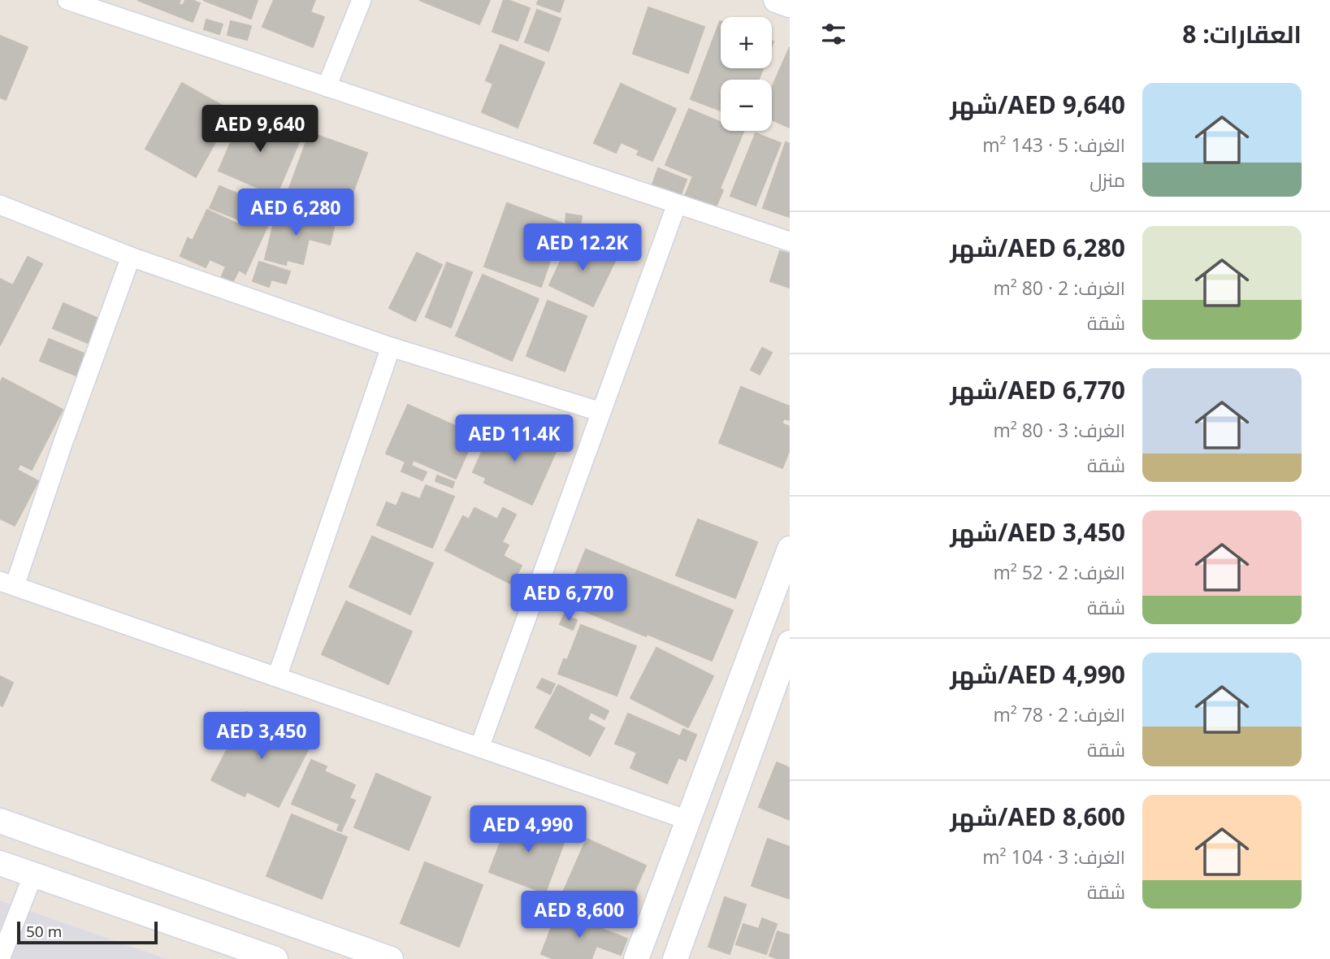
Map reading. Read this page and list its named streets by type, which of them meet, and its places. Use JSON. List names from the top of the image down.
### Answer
{
  "scale_bar": "50 m",
  "page": {
    "heading": "العقارات: 8",
    "map_buttons": ["+", "−"],
    "list": [
      {
        "name": "AED 9,640/شهر",
        "note": "الغرف: 5 · 143 m² · منزل"
      },
      {
        "name": "AED 6,280/شهر",
        "note": "الغرف: 2 · 80 m² · شقة"
      },
      {
        "name": "AED 6,770/شهر",
        "note": "الغرف: 3 · 80 m² · شقة"
      },
      {
        "name": "AED 3,450/شهر",
        "note": "الغرف: 2 · 52 m² · شقة"
      },
      {
        "name": "AED 4,990/شهر",
        "note": "الغرف: 2 · 78 m² · شقة"
      },
      {
        "name": "AED 8,600/شهر",
        "note": "الغرف: 3 · 104 m² · شقة"
      }
    ],
    "price": [
      "AED 9,640",
      "AED 6,280",
      "AED 12.2K",
      "AED 11.4K",
      "AED 6,770",
      "AED 3,450",
      "AED 4,990",
      "AED 8,600"
    ],
    "scale": "50 m"
  }
}
